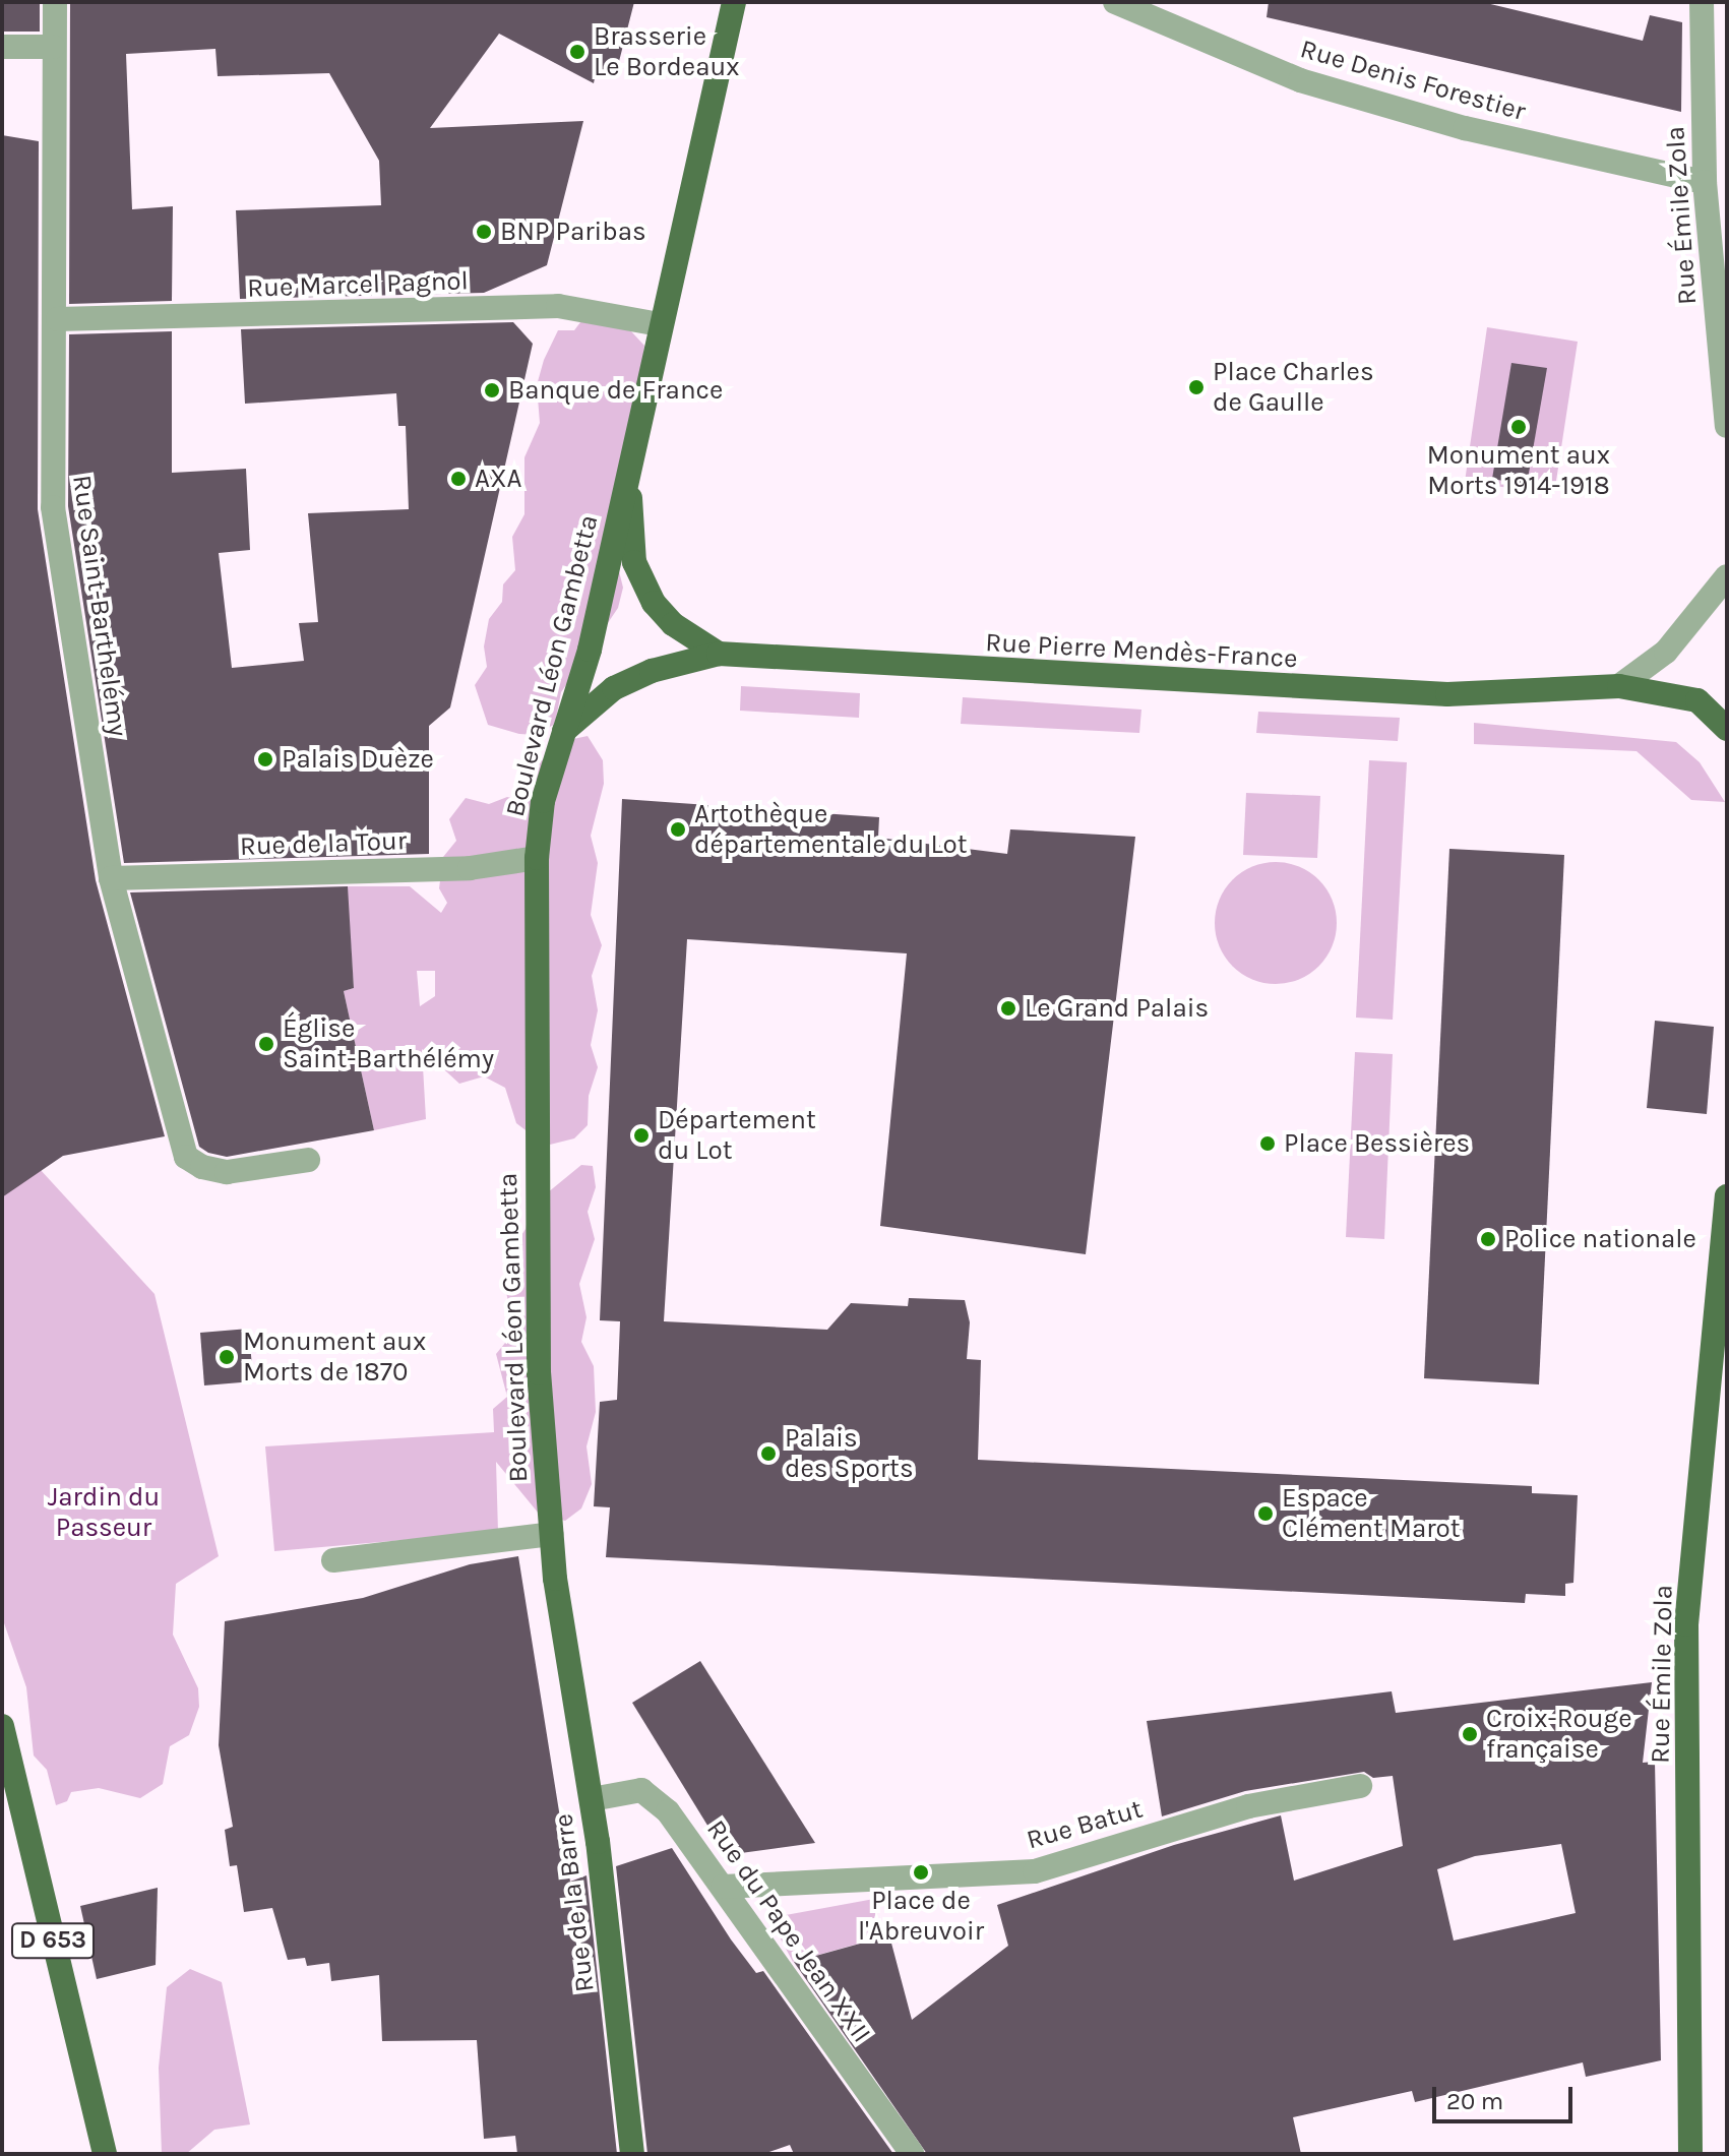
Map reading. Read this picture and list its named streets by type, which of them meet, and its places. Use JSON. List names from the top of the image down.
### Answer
{
  "streets": {
    "main road": [
      "Rue Émile Zola",
      "Rue Pierre Mendès-France",
      "Boulevard Léon Gambetta",
      "Rue de la Barre",
      "D 653"
    ],
    "street": [
      "Rue Denis Forestier",
      "Rue Marcel Pagnol",
      "Rue Saint-Barthelémy",
      "Rue de la Tour",
      "Rue Batut",
      "Rue du Pape Jean XXII"
    ]
  },
  "crossings": [
    ["Rue Denis Forestier", "Rue Émile Zola"],
    ["Rue Marcel Pagnol", "Rue Saint-Barthelémy"],
    ["Rue Marcel Pagnol", "Boulevard Léon Gambetta"],
    ["Rue Saint-Barthelémy", "Rue de la Tour"],
    ["Rue Pierre Mendès-France", "Boulevard Léon Gambetta"],
    ["Boulevard Léon Gambetta", "Rue de la Tour"],
    ["Boulevard Léon Gambetta", "Rue de la Barre"],
    ["Rue Batut", "Rue du Pape Jean XXII"],
    ["Rue de la Barre", "Rue du Pape Jean XXII"]
  ],
  "parks": ["Jardin du Passeur"],
  "places": [
    "Brasserie Le Bordeaux",
    "BNP Paribas",
    "Place Charles de Gaulle",
    "Banque de France",
    "Monument aux Morts 1914-1918",
    "AXA",
    "Palais Duèze",
    "Artothèque départementale du Lot",
    "Le Grand Palais",
    "Église Saint-Barthélémy",
    "Département du Lot",
    "Place Bessières",
    "Police nationale",
    "Monument aux Morts de 1870",
    "Palais des Sports",
    "Espace Clément Marot",
    "Croix-Rouge française",
    "Place de l'Abreuvoir"
  ],
  "scale_bar": "20 m"
}
